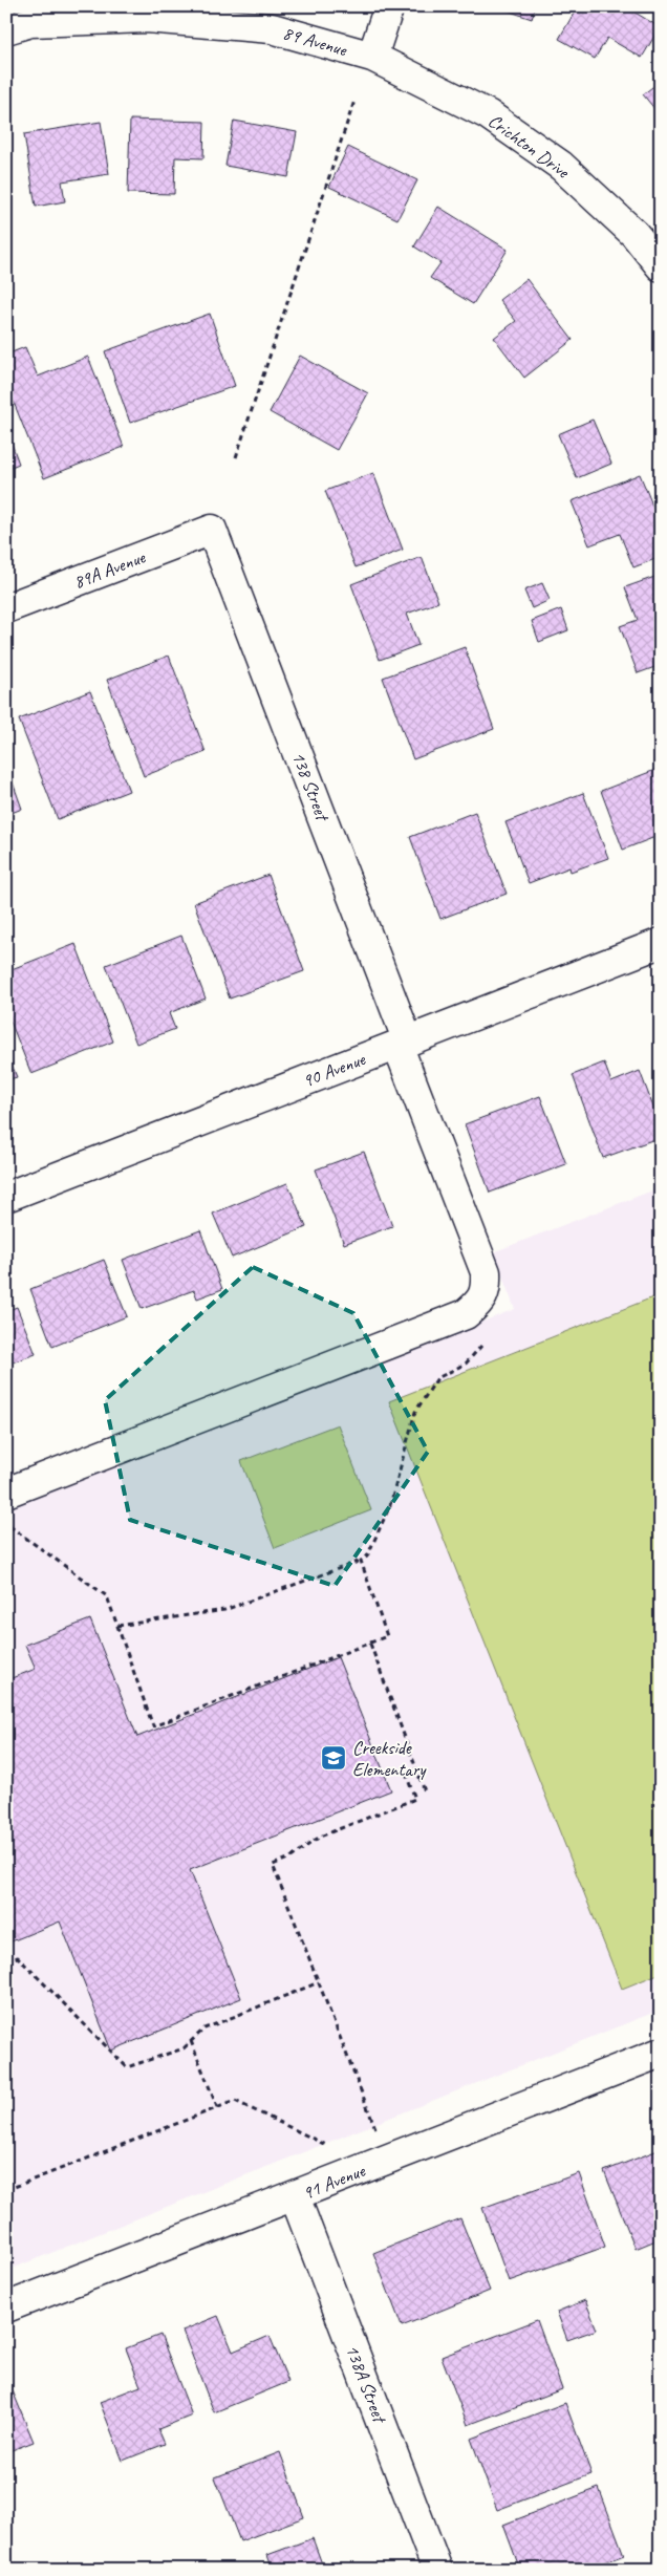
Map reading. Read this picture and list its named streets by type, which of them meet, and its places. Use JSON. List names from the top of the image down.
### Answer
{
  "streets": {
    "street": [
      "89 Avenue",
      "Crichton Drive",
      "89A Avenue",
      "138 Street",
      "90 Avenue",
      "91 Avenue",
      "138A Street"
    ]
  },
  "crossings": [
    ["89 Avenue", "Crichton Drive"],
    ["89A Avenue", "138 Street"],
    ["138 Street", "90 Avenue"],
    ["91 Avenue", "138A Street"]
  ],
  "places": {
    "school or university": ["Creekside Elementary"]
  }
}
